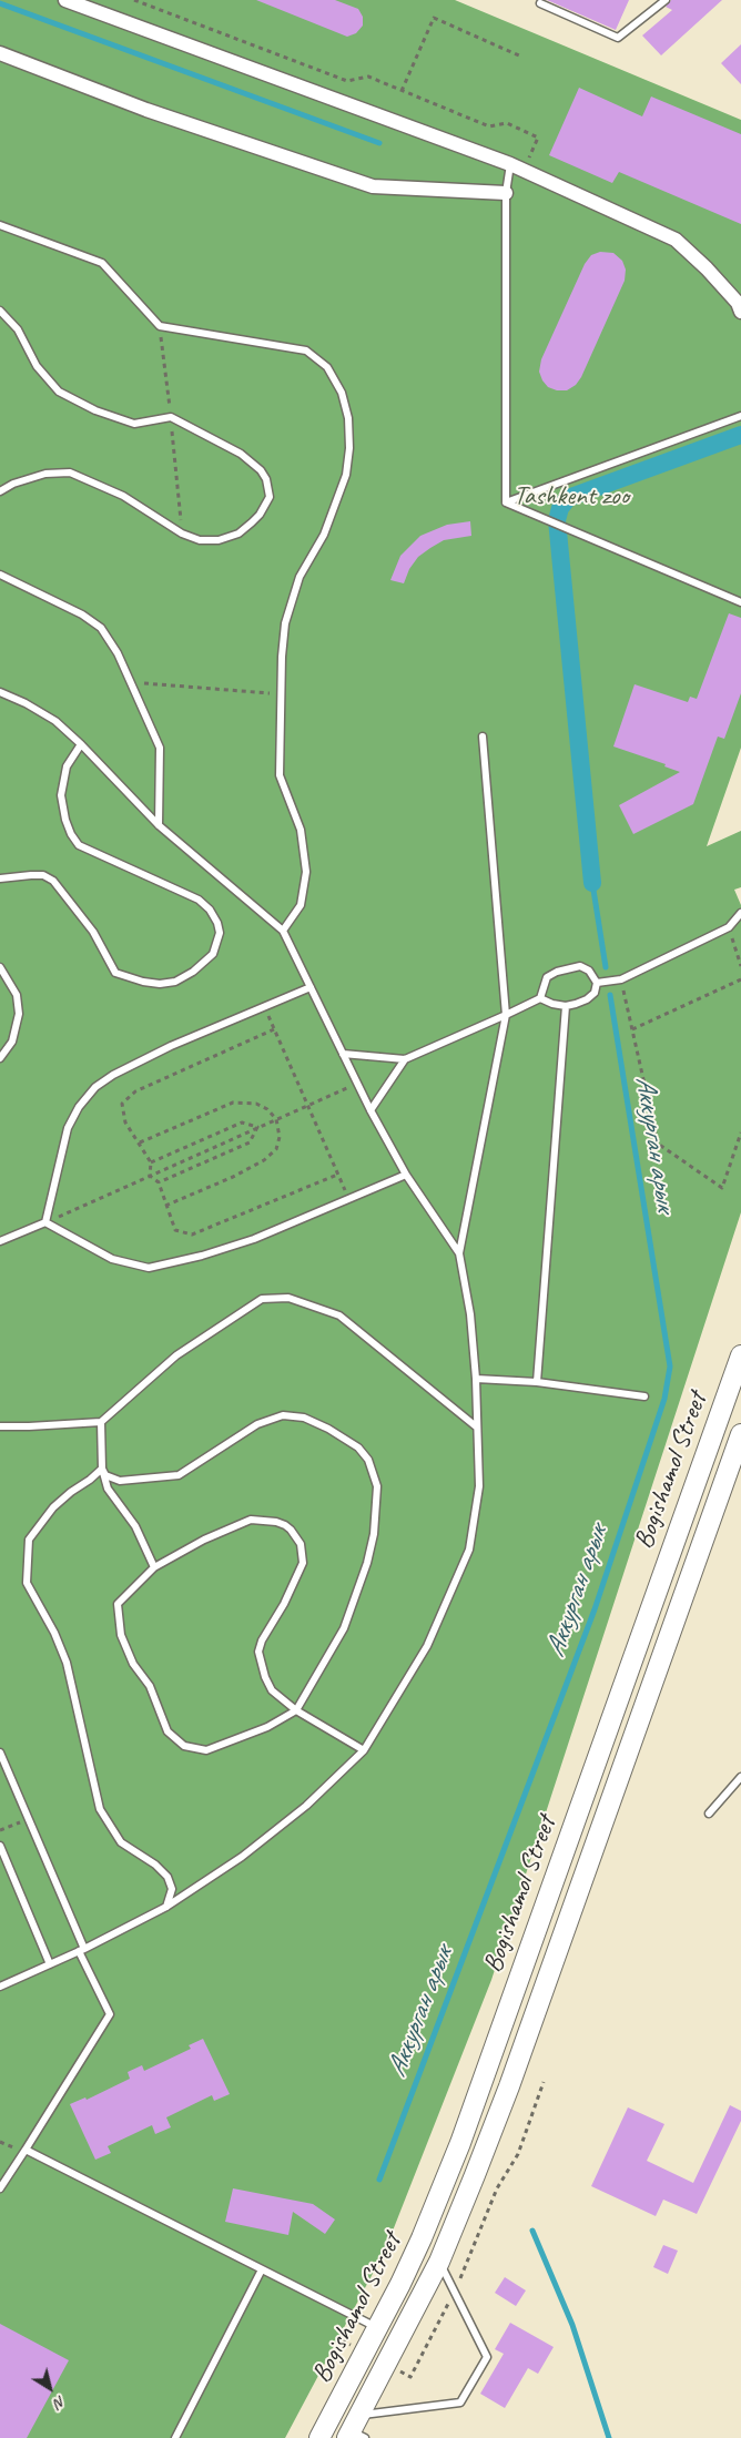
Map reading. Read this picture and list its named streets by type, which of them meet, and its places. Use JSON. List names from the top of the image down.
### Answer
{
  "streets": {
    "main road": ["Bogishamol Street"]
  },
  "water": ["Аккурган арык"],
  "parks": ["Tashkent zoo"],
  "north": "bottom right"
}
